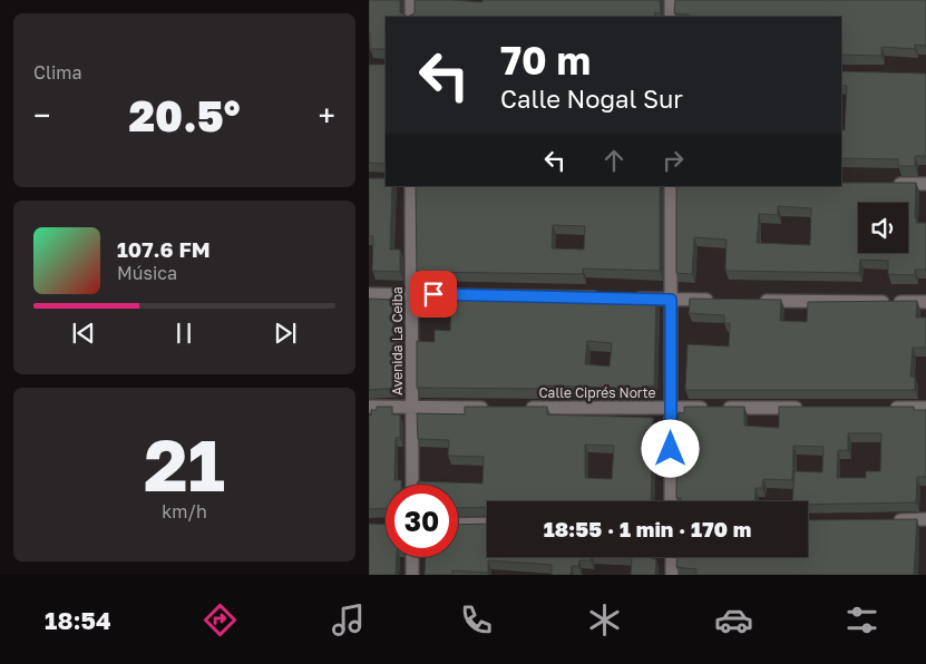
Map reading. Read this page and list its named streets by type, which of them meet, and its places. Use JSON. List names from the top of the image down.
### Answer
{
  "streets": {
    "street": ["Avenida La Ceiba", "Calle Ciprés Norte"]
  },
  "page": {
    "tile": [
      "Clima",
      ["21", "km/h"]
    ],
    "turn": ["70 m", "Calle Nogal Sur"],
    "heat": ["−", "20.5°", "+"],
    "song": ["107.6 FM", "Música"],
    "limit": "30",
    "trip": "18:55 · 1 min · 170 m",
    "tabs": "18:54"
  }
}
